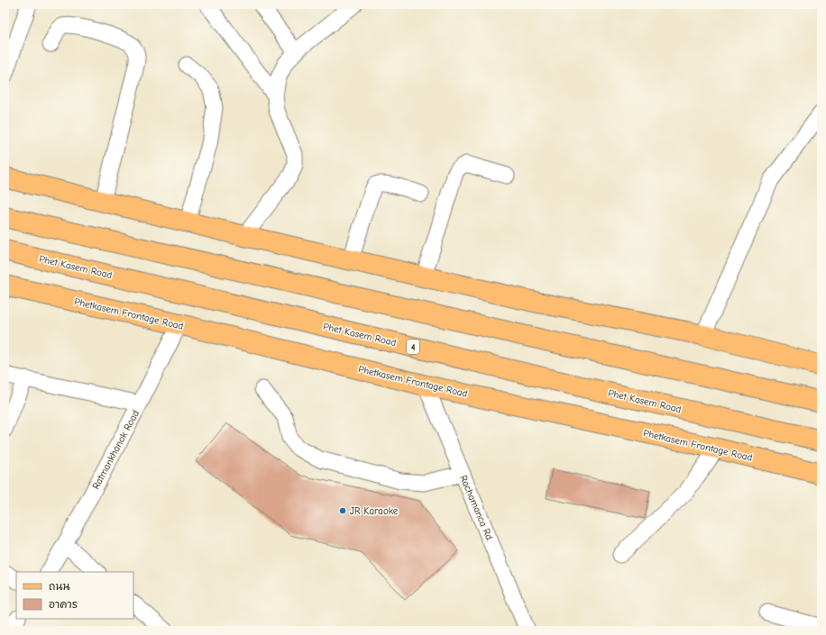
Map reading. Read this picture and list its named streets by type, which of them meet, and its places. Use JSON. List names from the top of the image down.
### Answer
{
  "streets": {
    "main road": ["Phet Kasem Road", "Phetkasem Frontage Road", "4"],
    "street": ["Ratmankhanok Road", "Rachamanca Rd."]
  },
  "crossings": [
    ["Phetkasem Frontage Road", "Ratmankhanok Road"],
    ["Phetkasem Frontage Road", "Rachamanca Rd."]
  ],
  "places": ["JR Karaoke"],
  "legend": ["ถนน", "อาคาร"]
}
